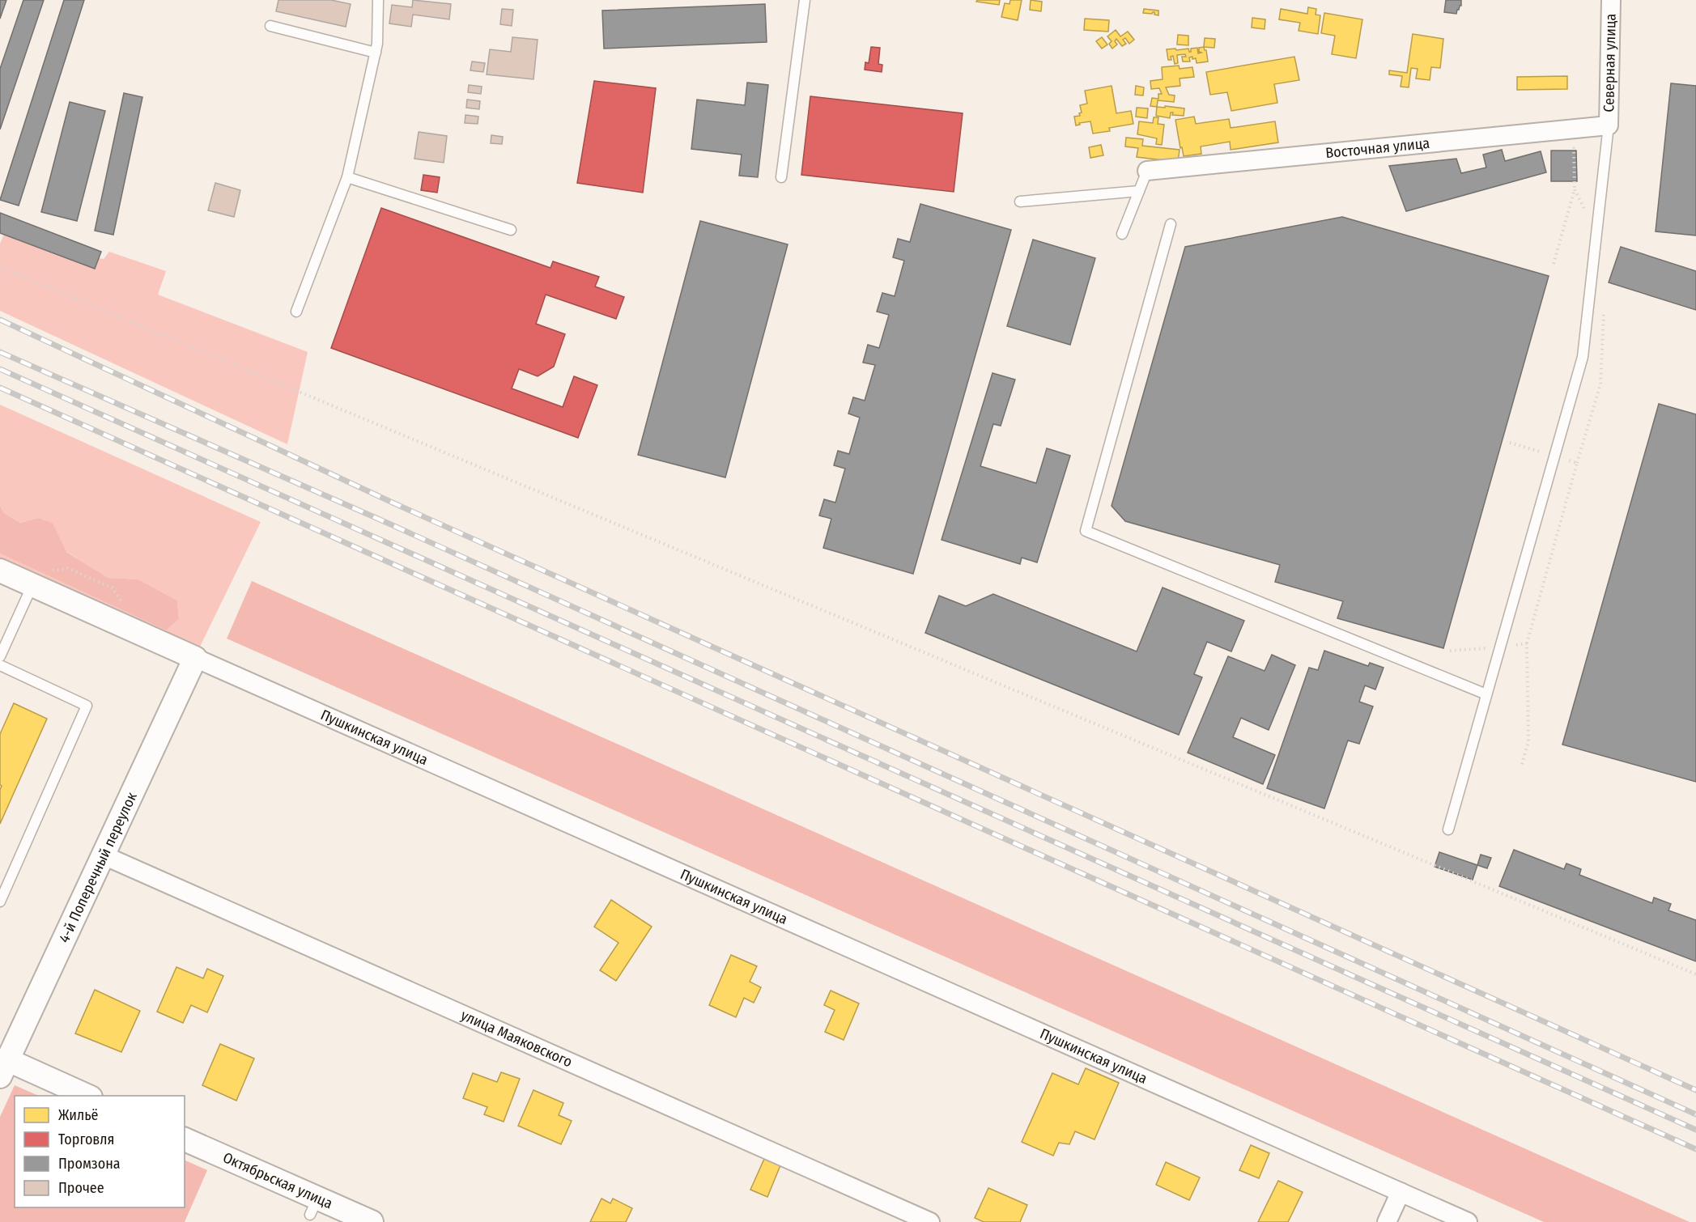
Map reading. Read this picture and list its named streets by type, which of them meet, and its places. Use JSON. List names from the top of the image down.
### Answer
{
  "streets": {
    "street": [
      "Северная улица",
      "Восточная улица",
      "Пушкинская улица",
      "4-й Поперечный переулок",
      "улица Маяковского",
      "Октябрьская улица"
    ]
  },
  "crossings": [
    ["Северная улица", "Восточная улица"],
    ["Пушкинская улица", "4-й Поперечный переулок"],
    ["4-й Поперечный переулок", "улица Маяковского"]
  ],
  "legend": [
    "Жильё",
    "Торговля",
    "Промзона",
    "Прочее"
  ]
}
